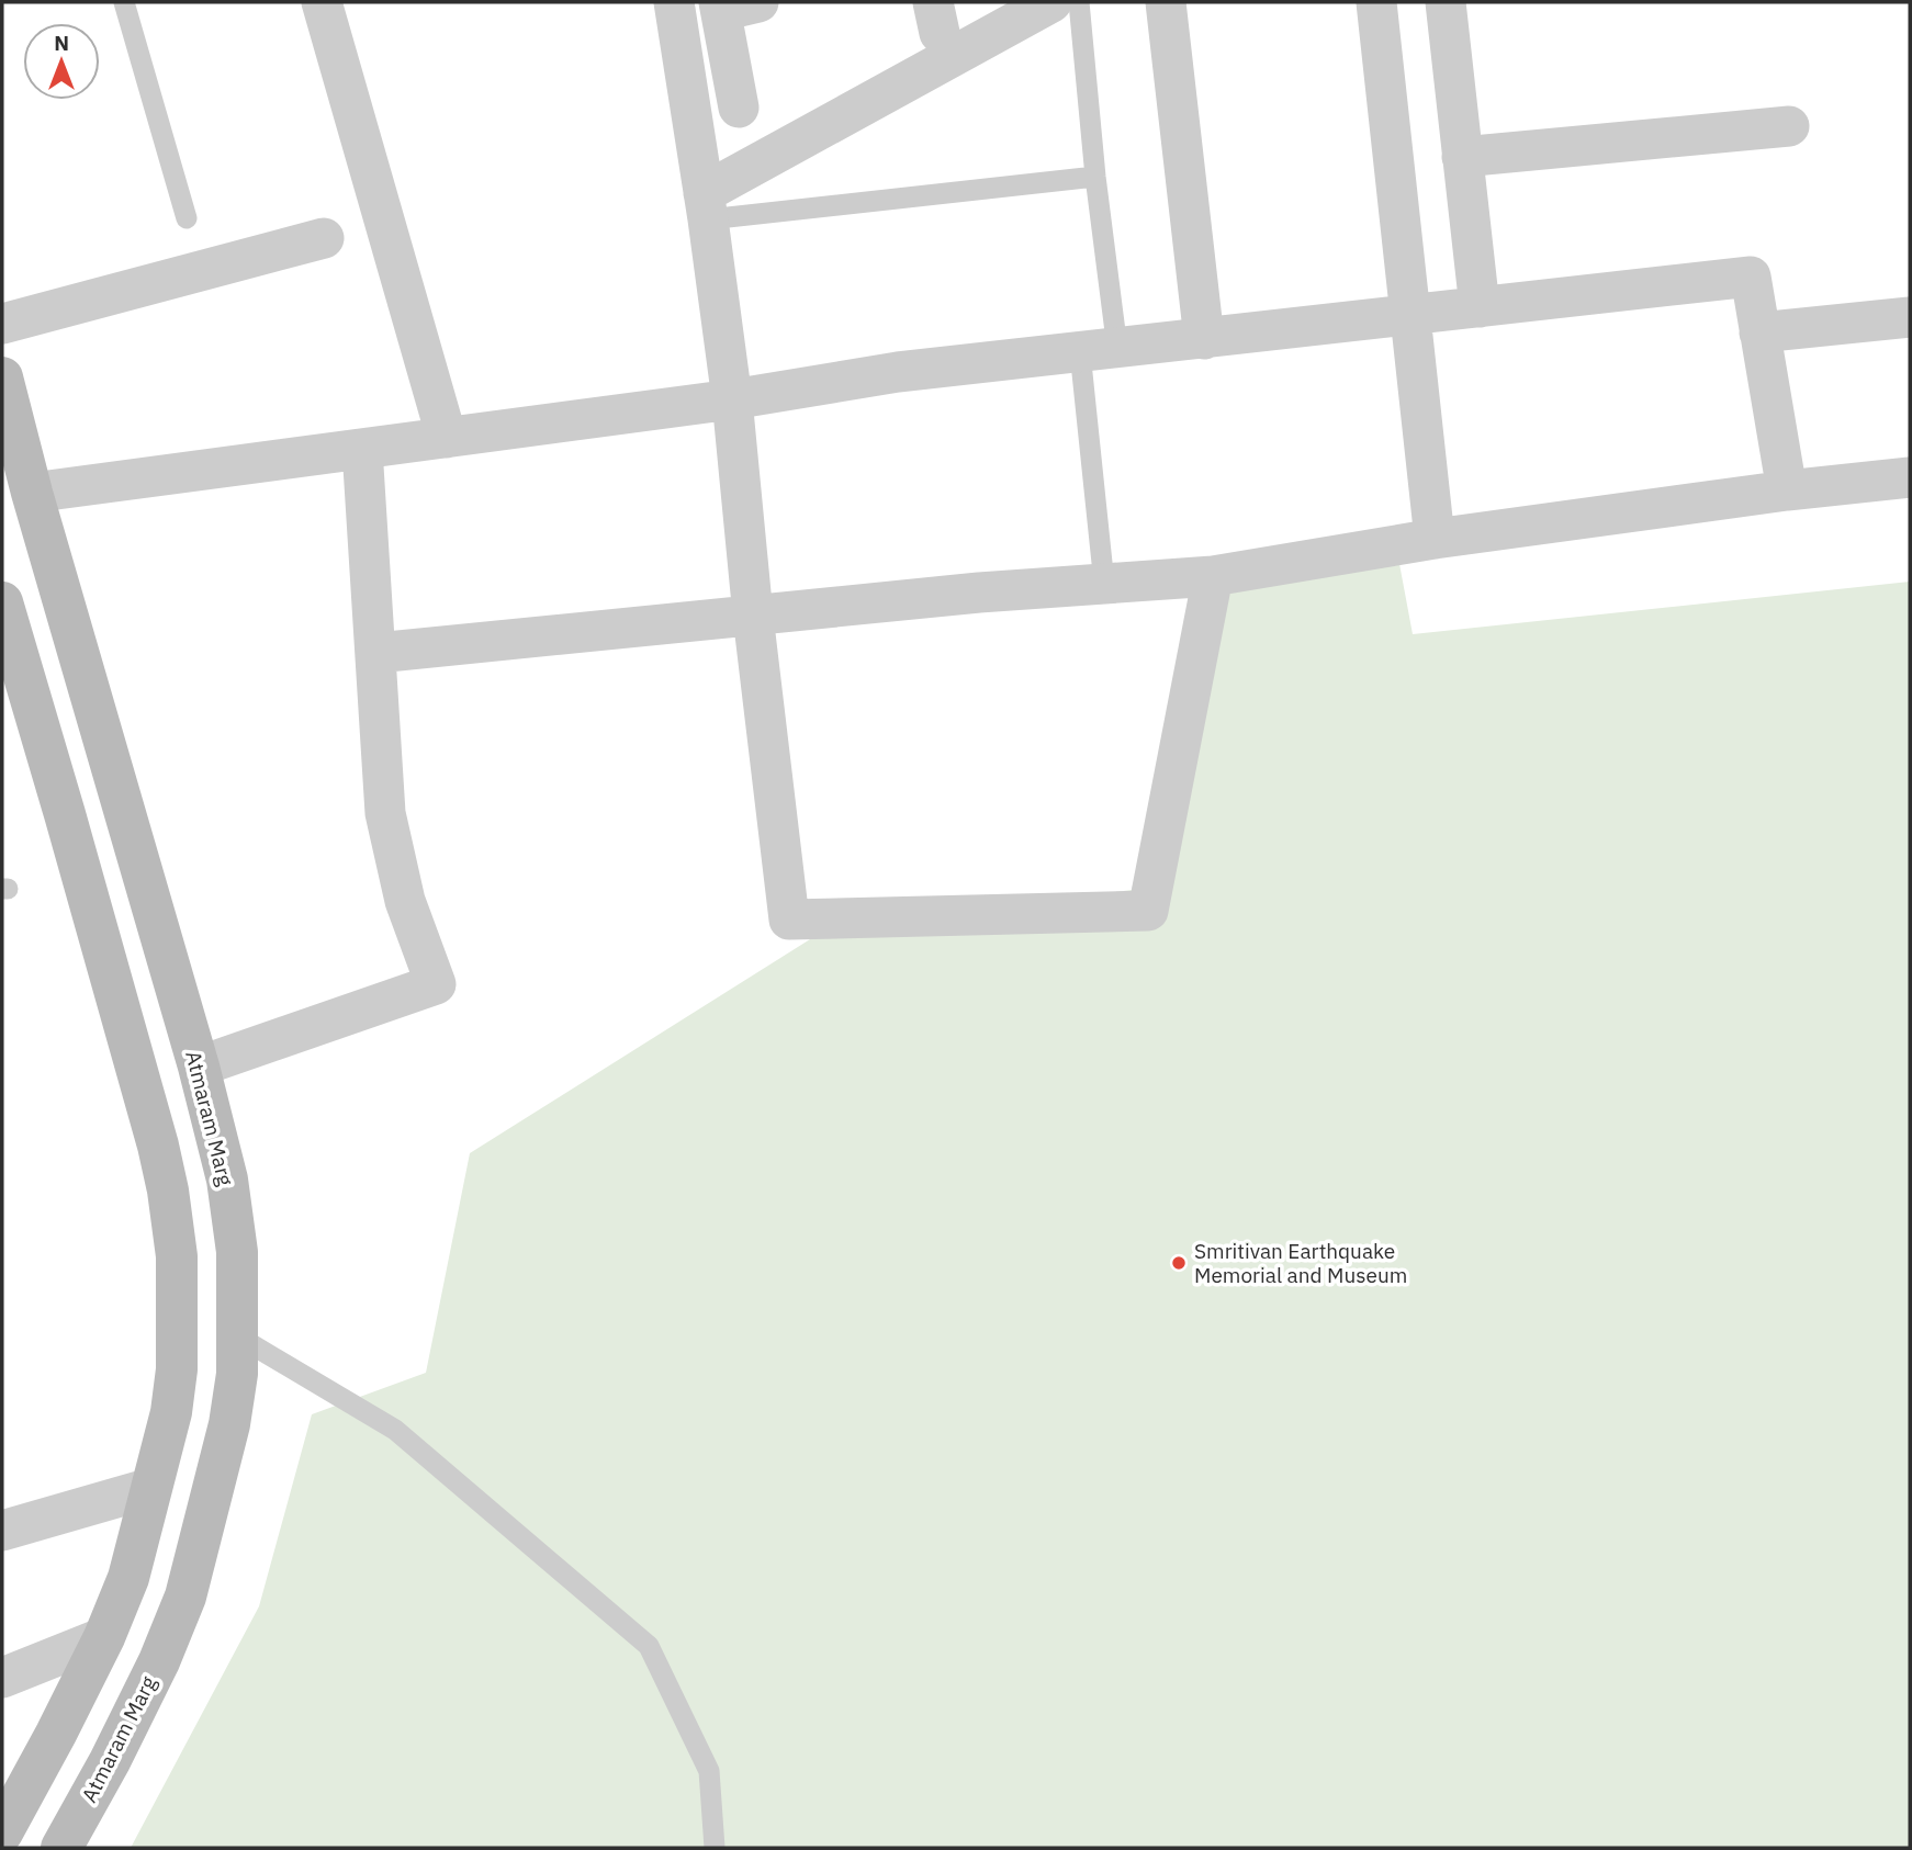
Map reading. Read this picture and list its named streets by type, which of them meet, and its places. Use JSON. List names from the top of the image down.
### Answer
{
  "streets": {
    "main road": ["Atmaram Marg"]
  },
  "places": ["Smritivan Earthquake Memorial and Museum"],
  "north": "top"
}
